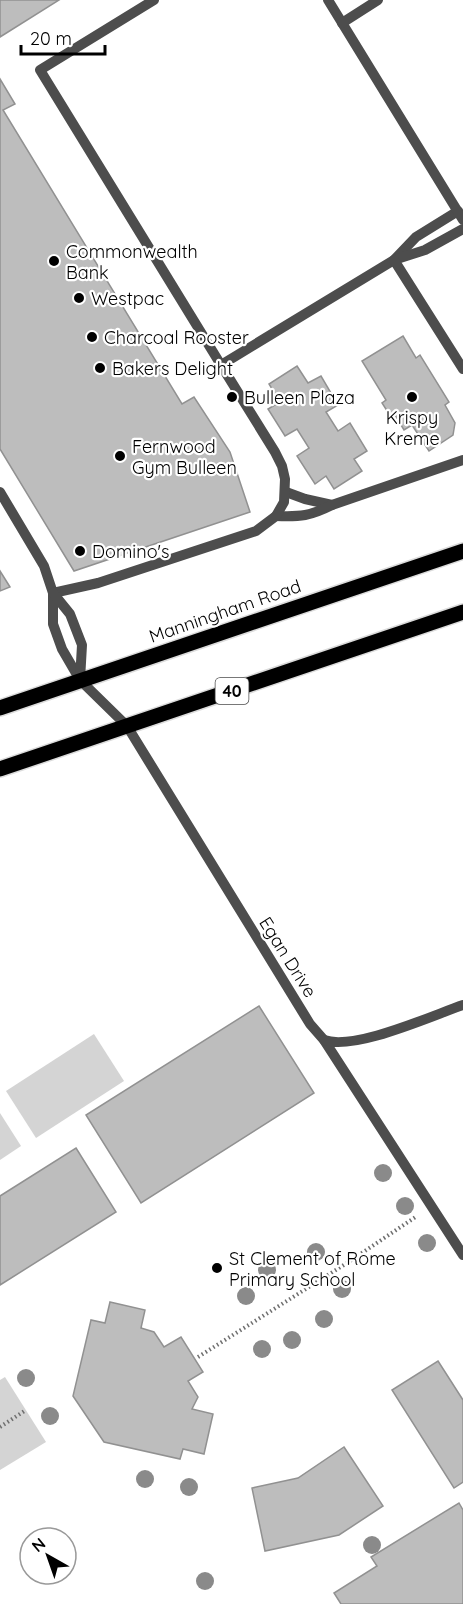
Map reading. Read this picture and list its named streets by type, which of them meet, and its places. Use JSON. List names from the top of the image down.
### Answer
{
  "streets": {
    "main road": ["Manningham Road", "40"],
    "street": ["Egan Drive"]
  },
  "crossings": [
    ["Manningham Road", "Egan Drive"],
    ["40", "Egan Drive"]
  ],
  "places": [
    "Commonwealth Bank",
    "Westpac",
    "Charcoal Rooster",
    "Bakers Delight",
    "Bulleen Plaza",
    "Krispy Kreme",
    "Fernwood Gym Bulleen",
    "Domino's",
    "St Clement of Rome Primary School"
  ],
  "scale_bar": "20 m",
  "north": "top left"
}
